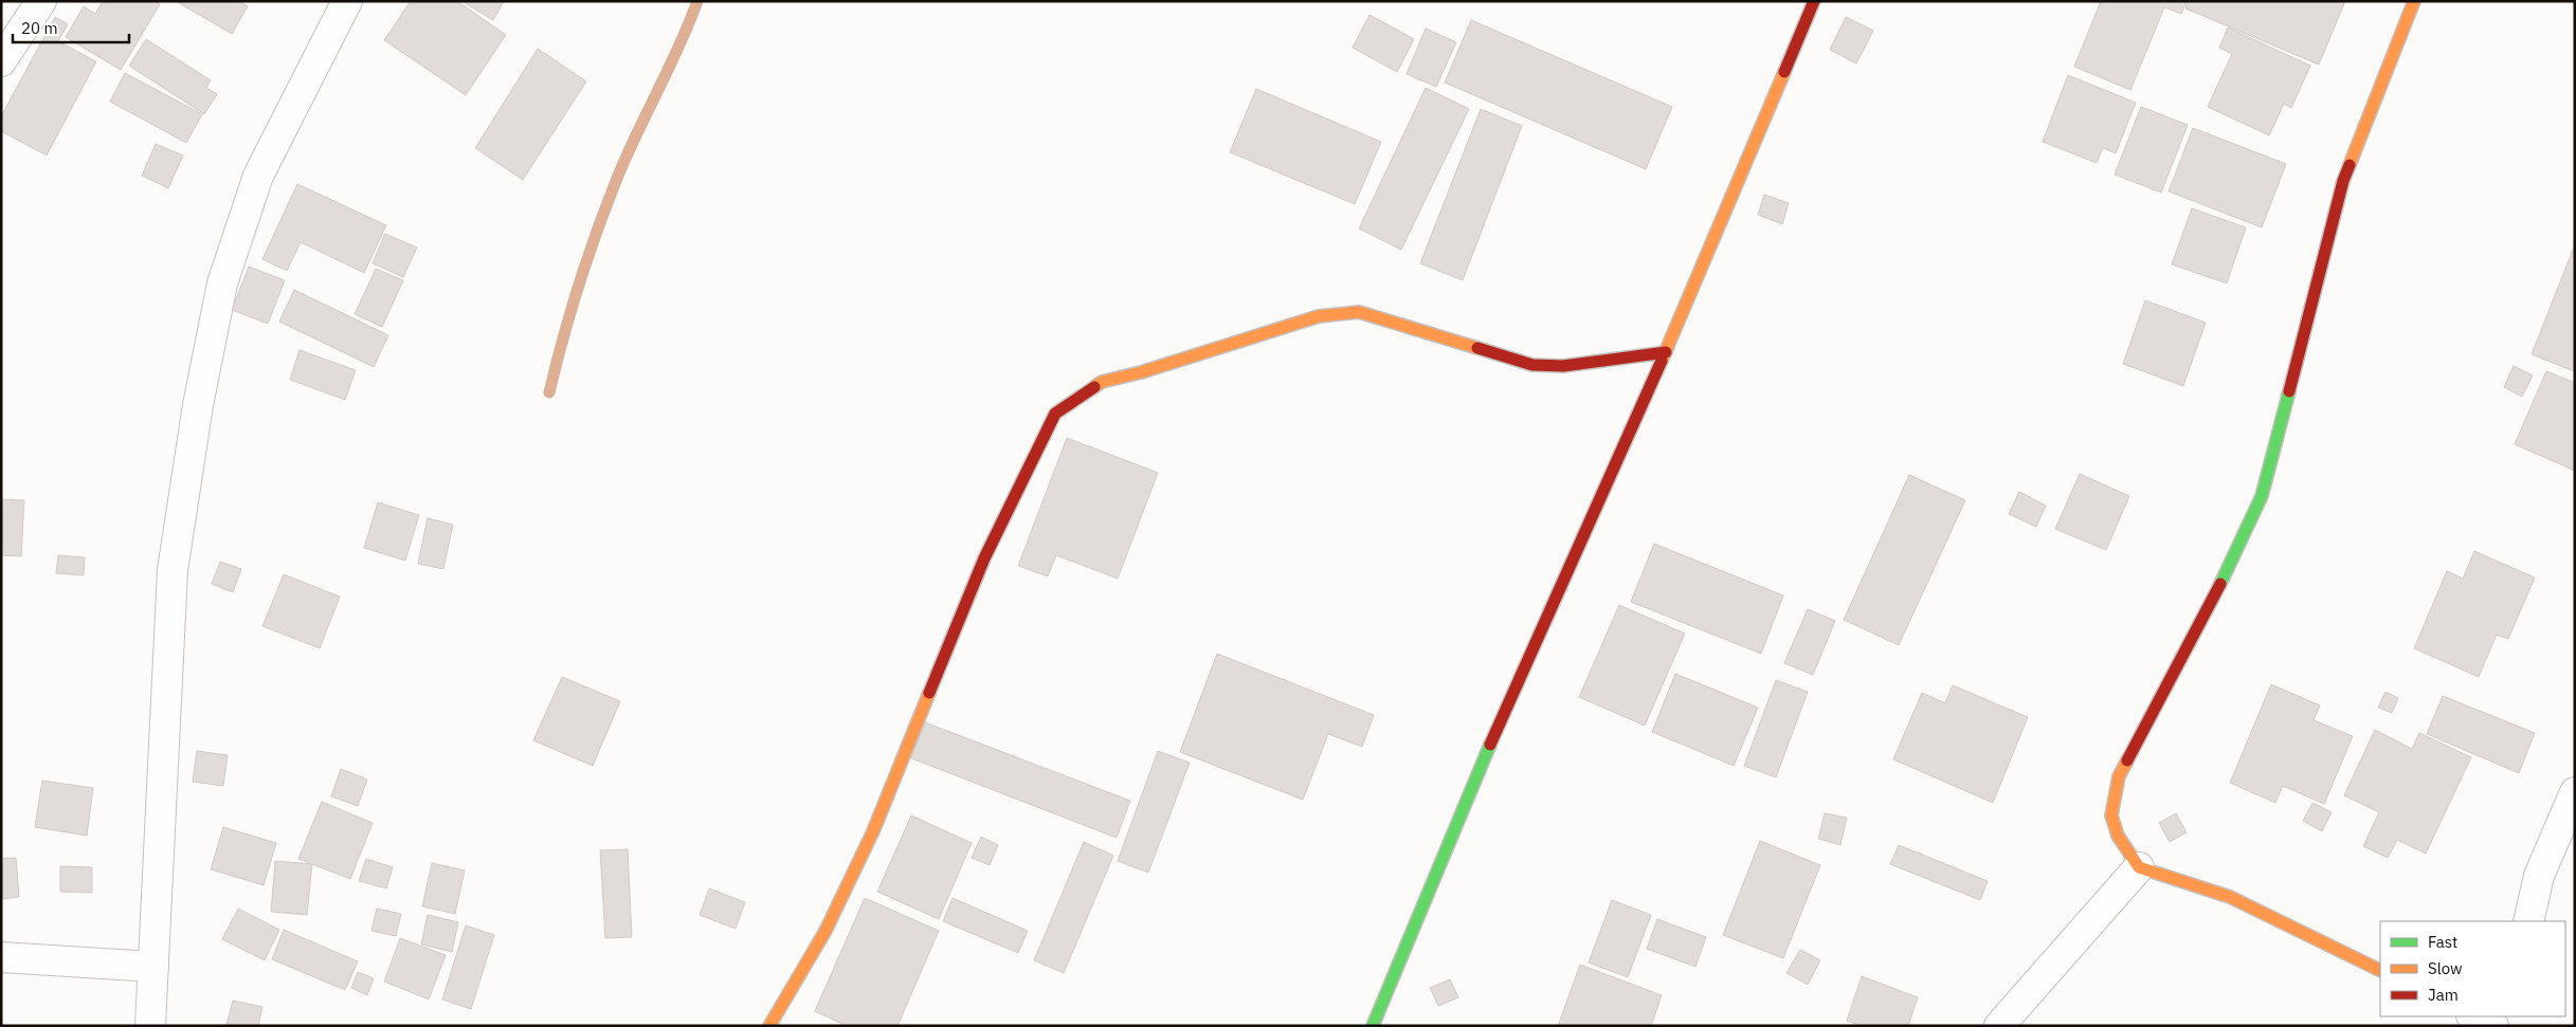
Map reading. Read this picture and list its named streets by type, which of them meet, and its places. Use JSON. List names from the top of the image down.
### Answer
{
  "legend": ["Fast", "Slow", "Jam"],
  "scale_bar": "20 m"
}
